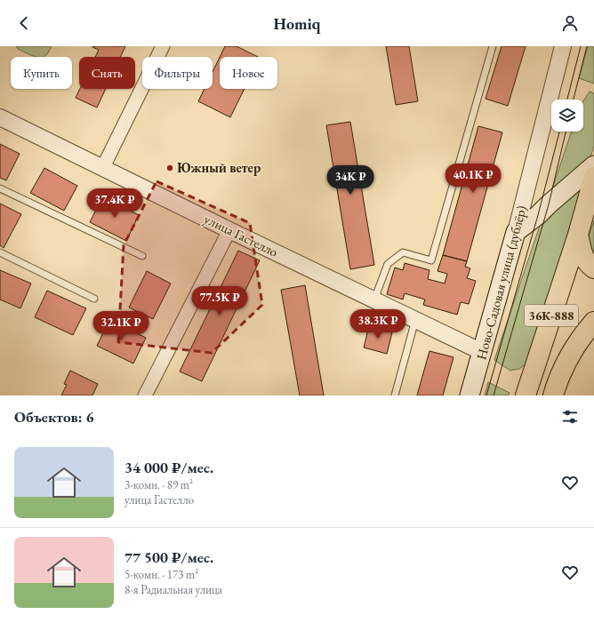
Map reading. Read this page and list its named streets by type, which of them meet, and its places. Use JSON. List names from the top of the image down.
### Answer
{
  "streets": {
    "main road": ["Ново-Садовая улица (дублёр)", "36К-888"],
    "street": ["улица Гастелло"]
  },
  "crossings": [
    ["улица Гастелло", "Ново-Садовая улица (дублёр)"]
  ],
  "places": ["Южный ветер"],
  "page": {
    "header": "Homiq",
    "chip": [
      "Купить",
      "Снять",
      "Фильтры",
      "Новое"
    ],
    "price": [
      "40.1K ₽",
      "34K ₽",
      "37.4K ₽",
      "77.5K ₽",
      "38.3K ₽",
      "32.1K ₽"
    ],
    "heading": "Объектов: 6",
    "list": [
      {
        "name": "34 000 ₽/мес.",
        "note": "3-комн. · 89 m² · улица Гастелло"
      },
      {
        "name": "77 500 ₽/мес.",
        "note": "5-комн. · 173 m² · 8-я Радиальная улица"
      }
    ]
  }
}
